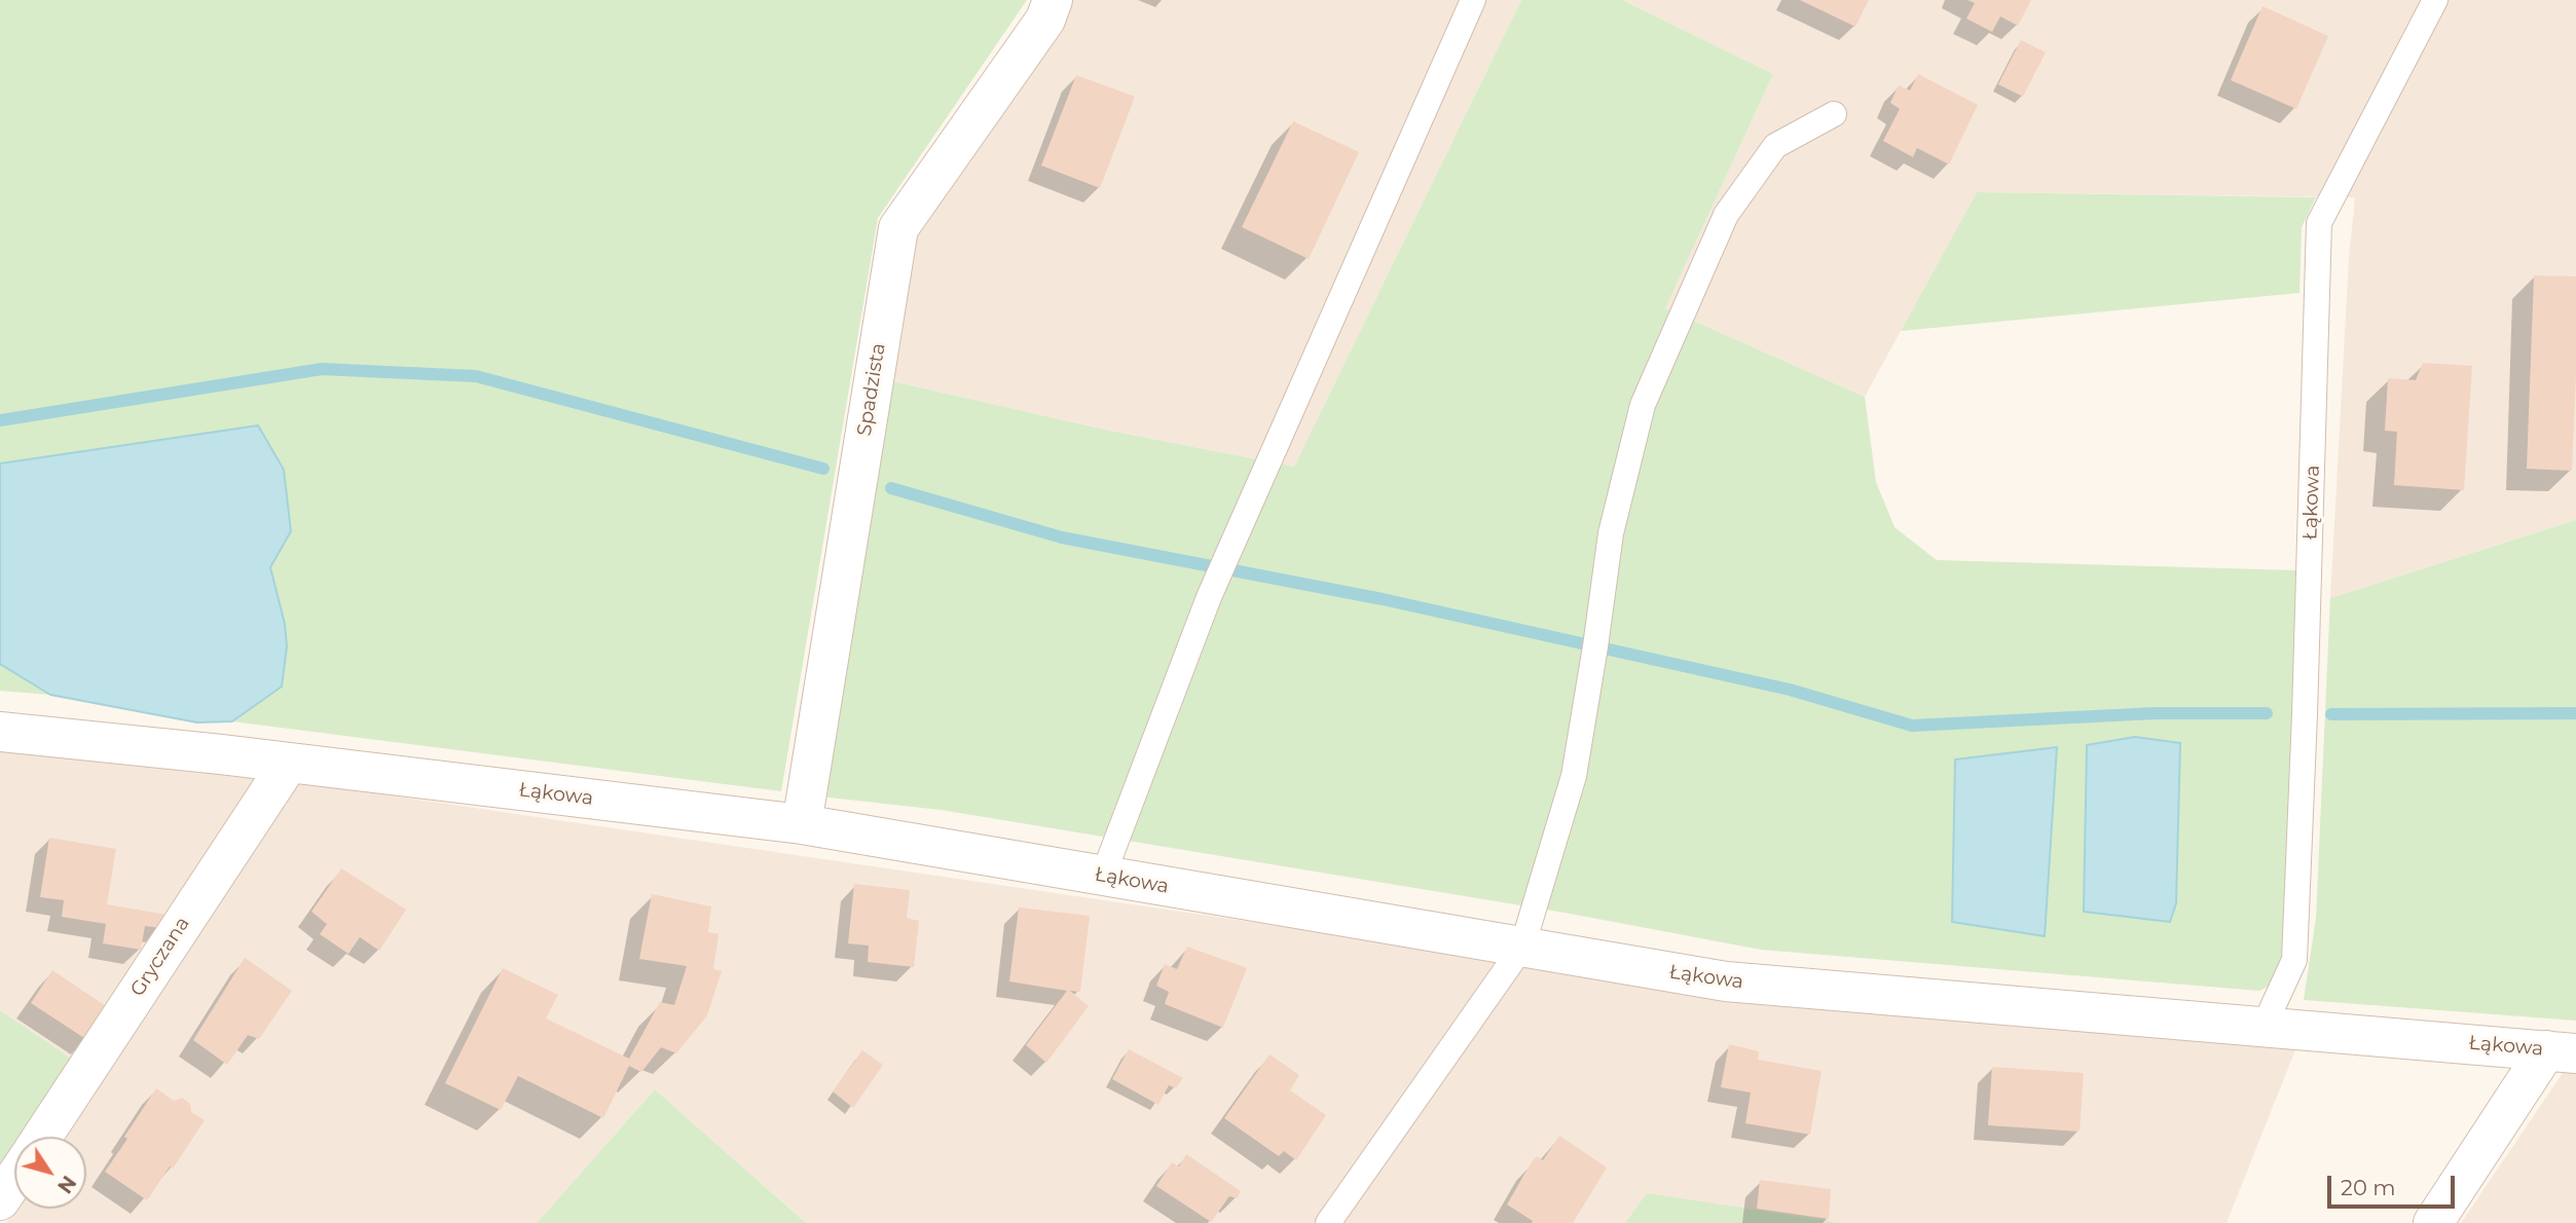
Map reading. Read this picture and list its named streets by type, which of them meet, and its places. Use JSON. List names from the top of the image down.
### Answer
{
  "streets": {
    "street": ["Spadzista", "Łąkowa", "Gryczana"]
  },
  "crossings": [
    ["Spadzista", "Łąkowa"],
    ["Łąkowa", "Gryczana"]
  ],
  "scale_bar": "20 m",
  "north": "bottom right"
}
